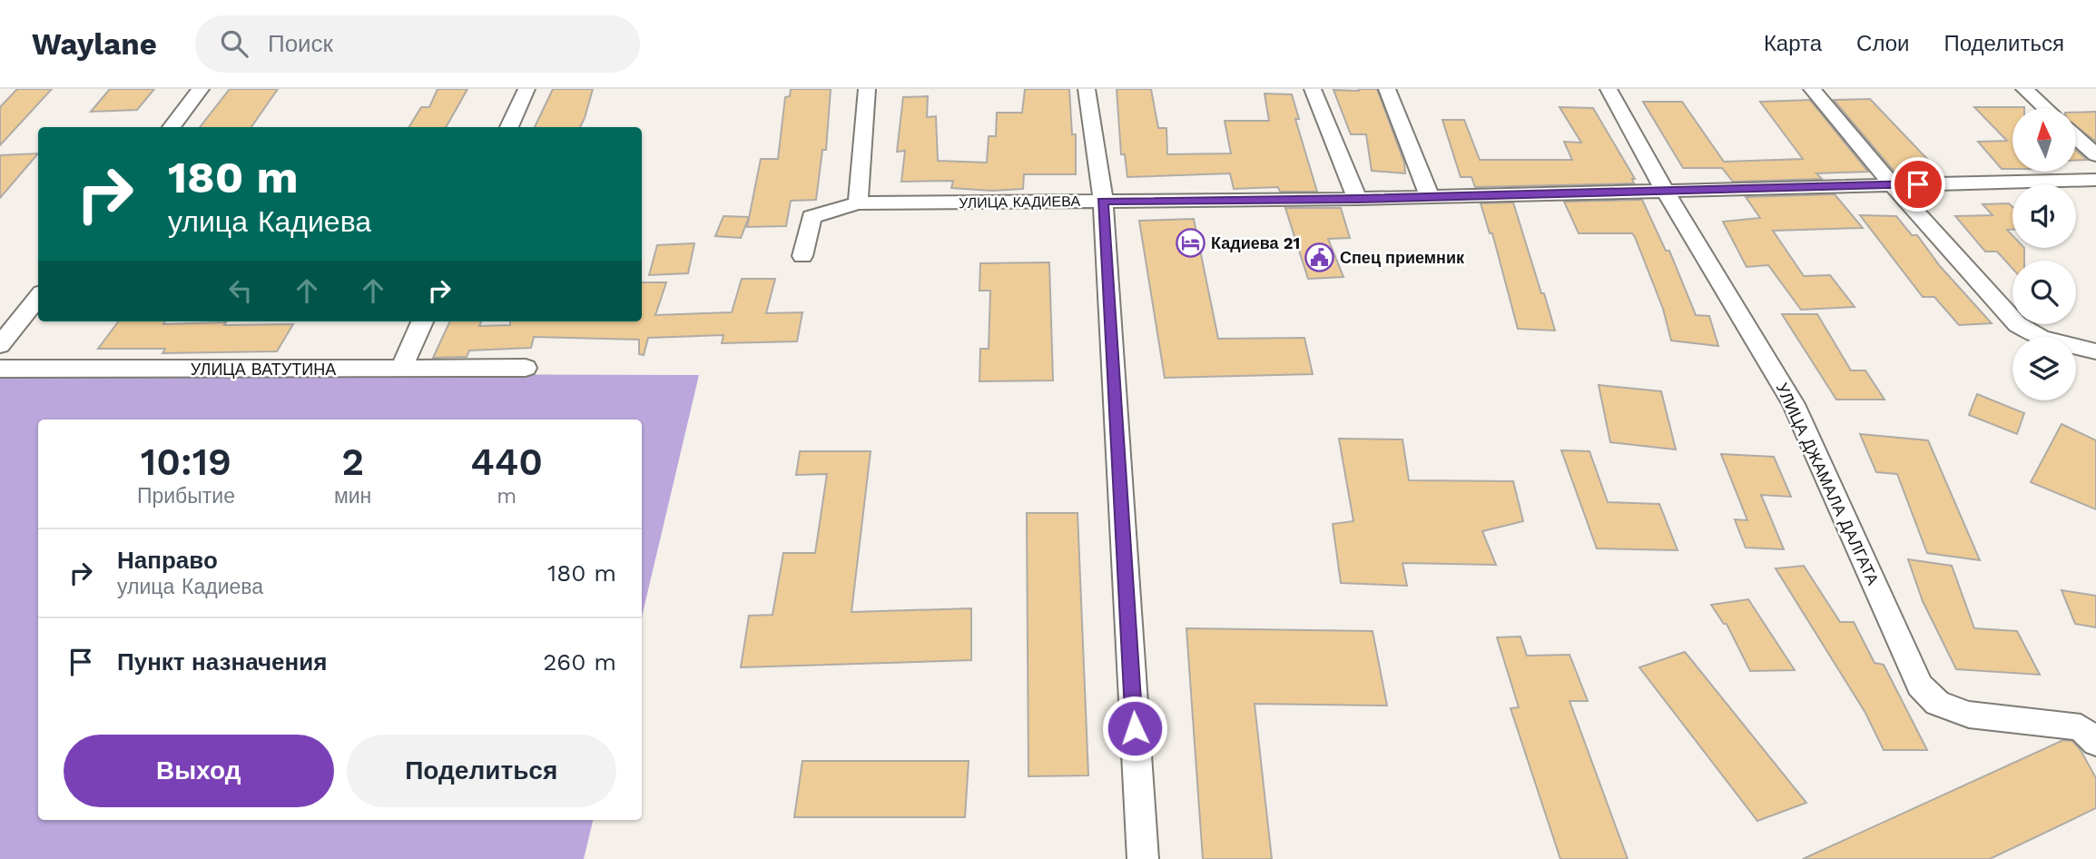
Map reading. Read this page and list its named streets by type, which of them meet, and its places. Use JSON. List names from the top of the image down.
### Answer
{
  "streets": {
    "street": ["УЛИЦА КАДИЕВА", "УЛИЦА ВАТУТИНА", "УЛИЦА ДЖАМАЛА ДАЛГАТА"]
  },
  "crossings": [
    ["УЛИЦА КАДИЕВА", "УЛИЦА ДЖАМАЛА ДАЛГАТА"]
  ],
  "places": {
    "hotel": ["Кадиева 21"],
    "public building": ["Спец приемник"]
  },
  "north": "top",
  "page": {
    "header": "Waylane",
    "search": "Поиск",
    "nav": ["Карта", "Слои", "Поделиться"],
    "turn": ["180 m", "улица Кадиева"],
    "eta": [
      "10:19",
      "Прибытие",
      "2",
      "мин",
      "440",
      "m"
    ],
    "list": [
      {
        "name": "Направо",
        "note": "улица Кадиева",
        "value": "180 m"
      },
      {
        "name": "Пункт назначения",
        "value": "260 m"
      }
    ],
    "buttons": ["Выход", "Поделиться"]
  }
}
